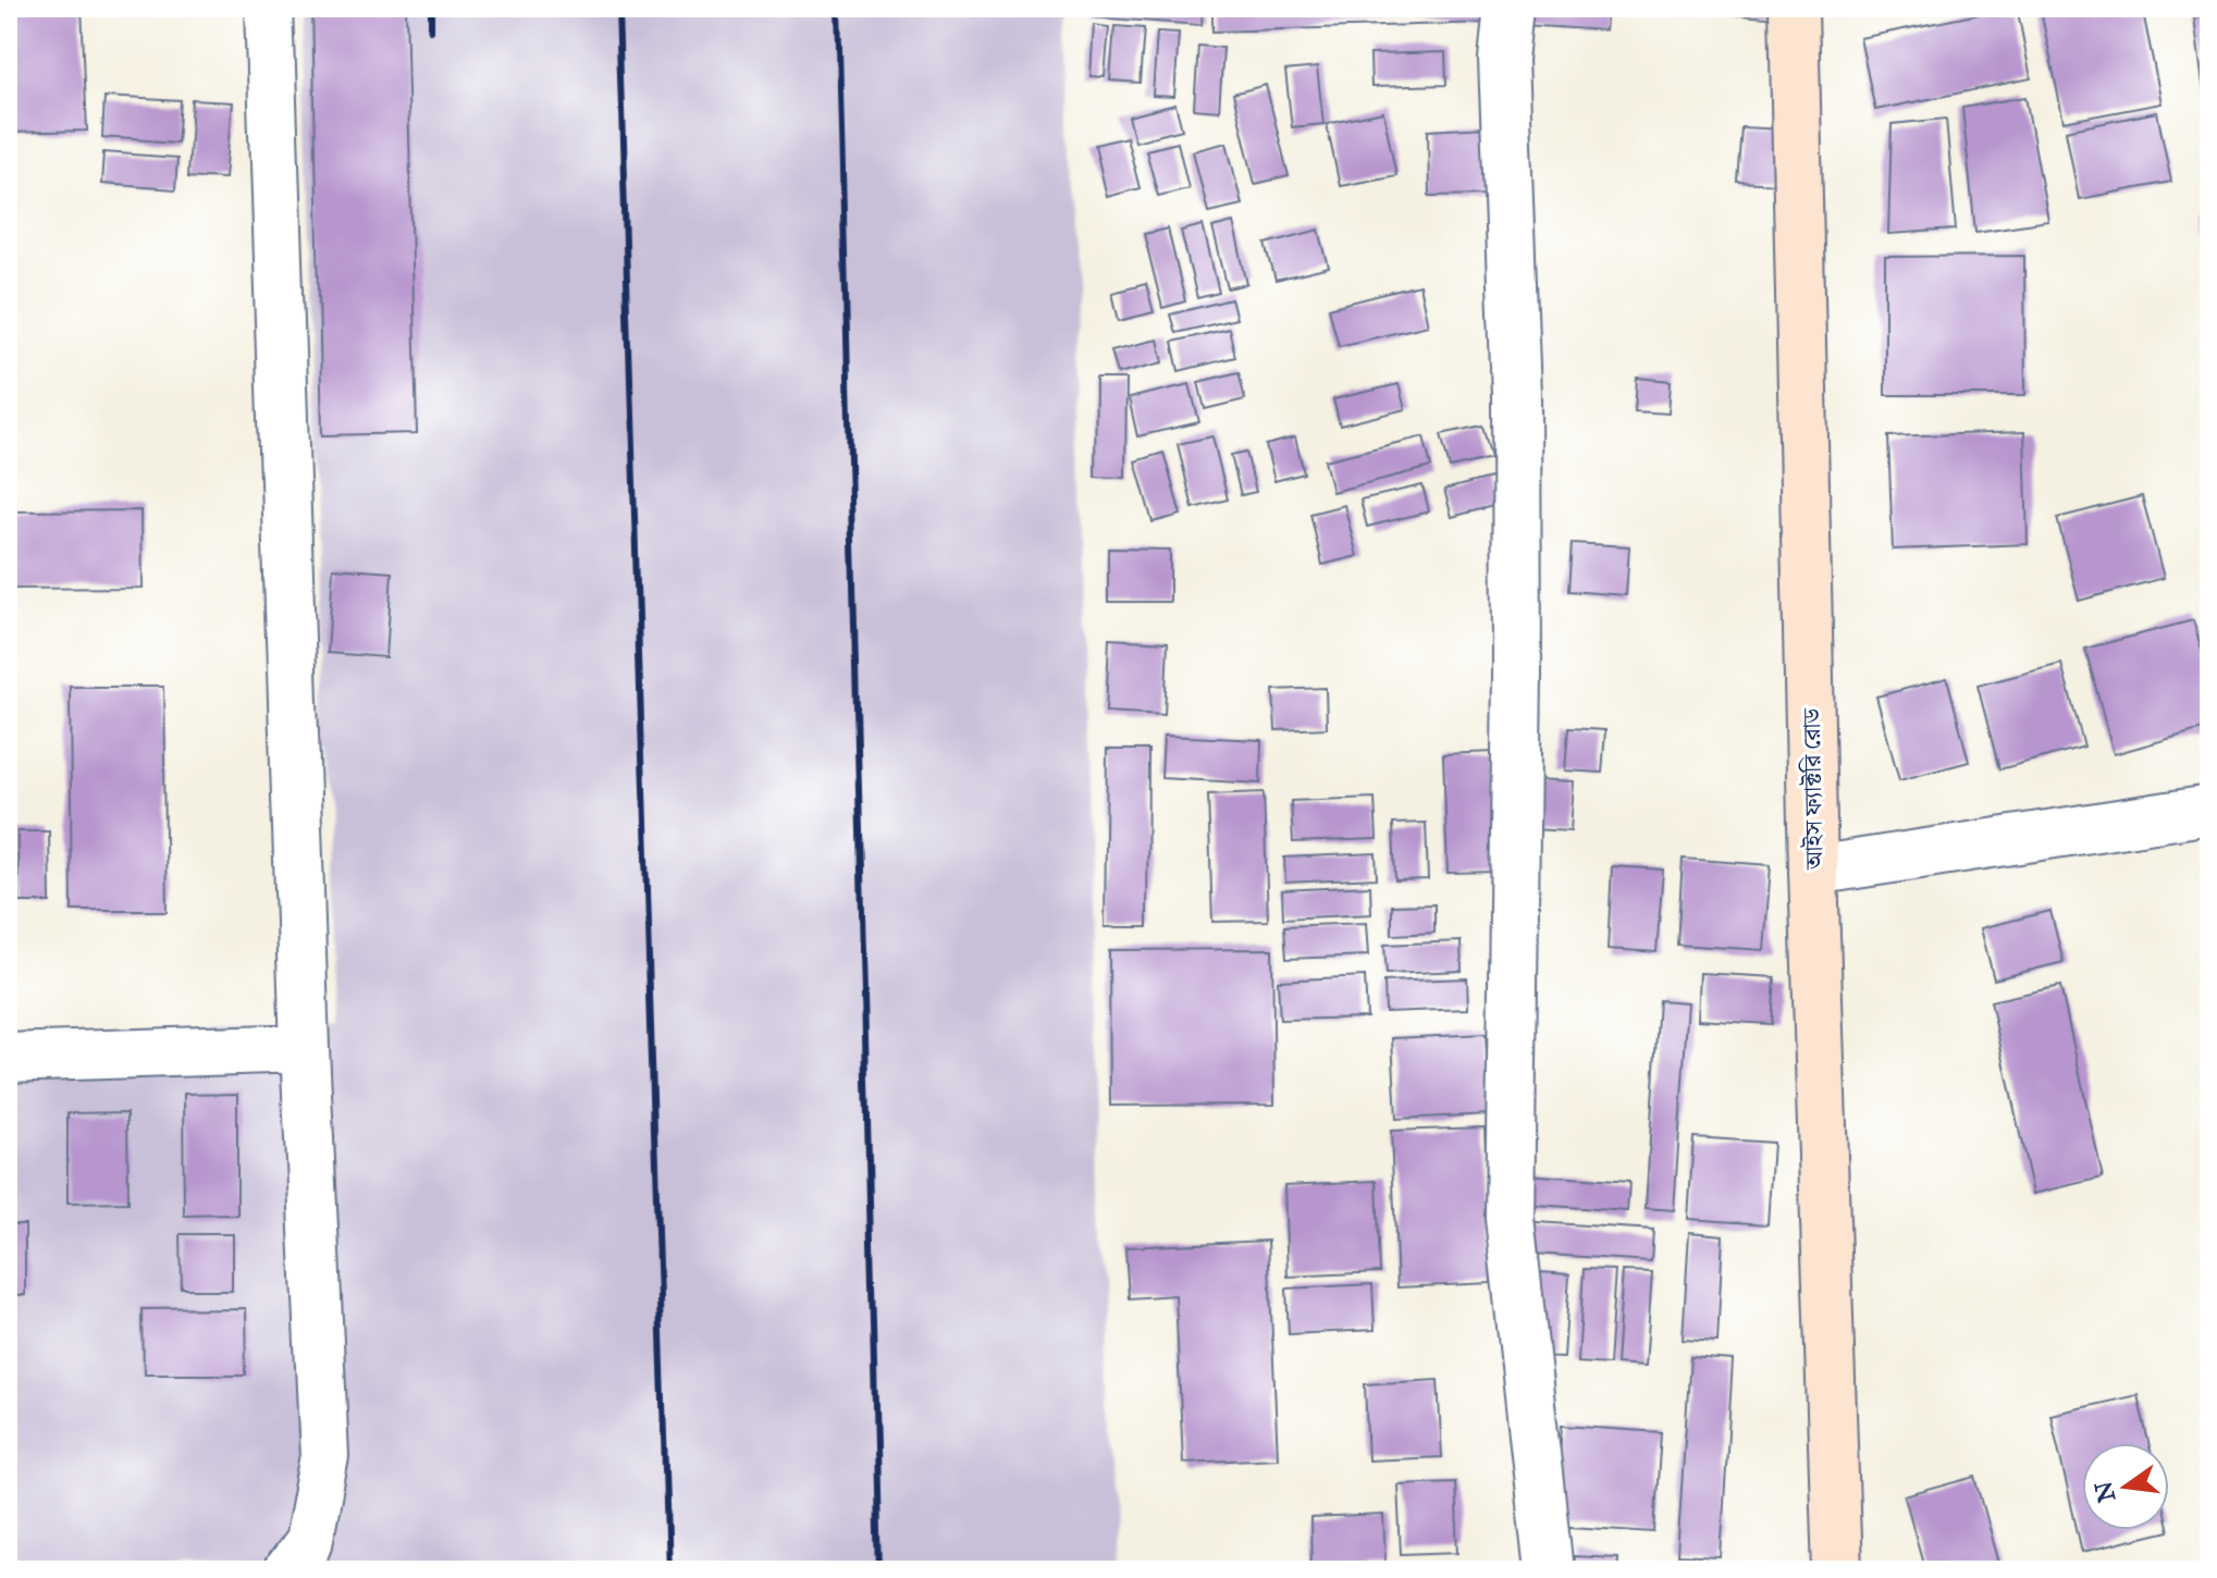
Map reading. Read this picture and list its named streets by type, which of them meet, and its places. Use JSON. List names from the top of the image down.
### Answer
{
  "streets": {
    "street": ["আইস ফ্যাক্টরি রোড"]
  },
  "north": "left"
}
